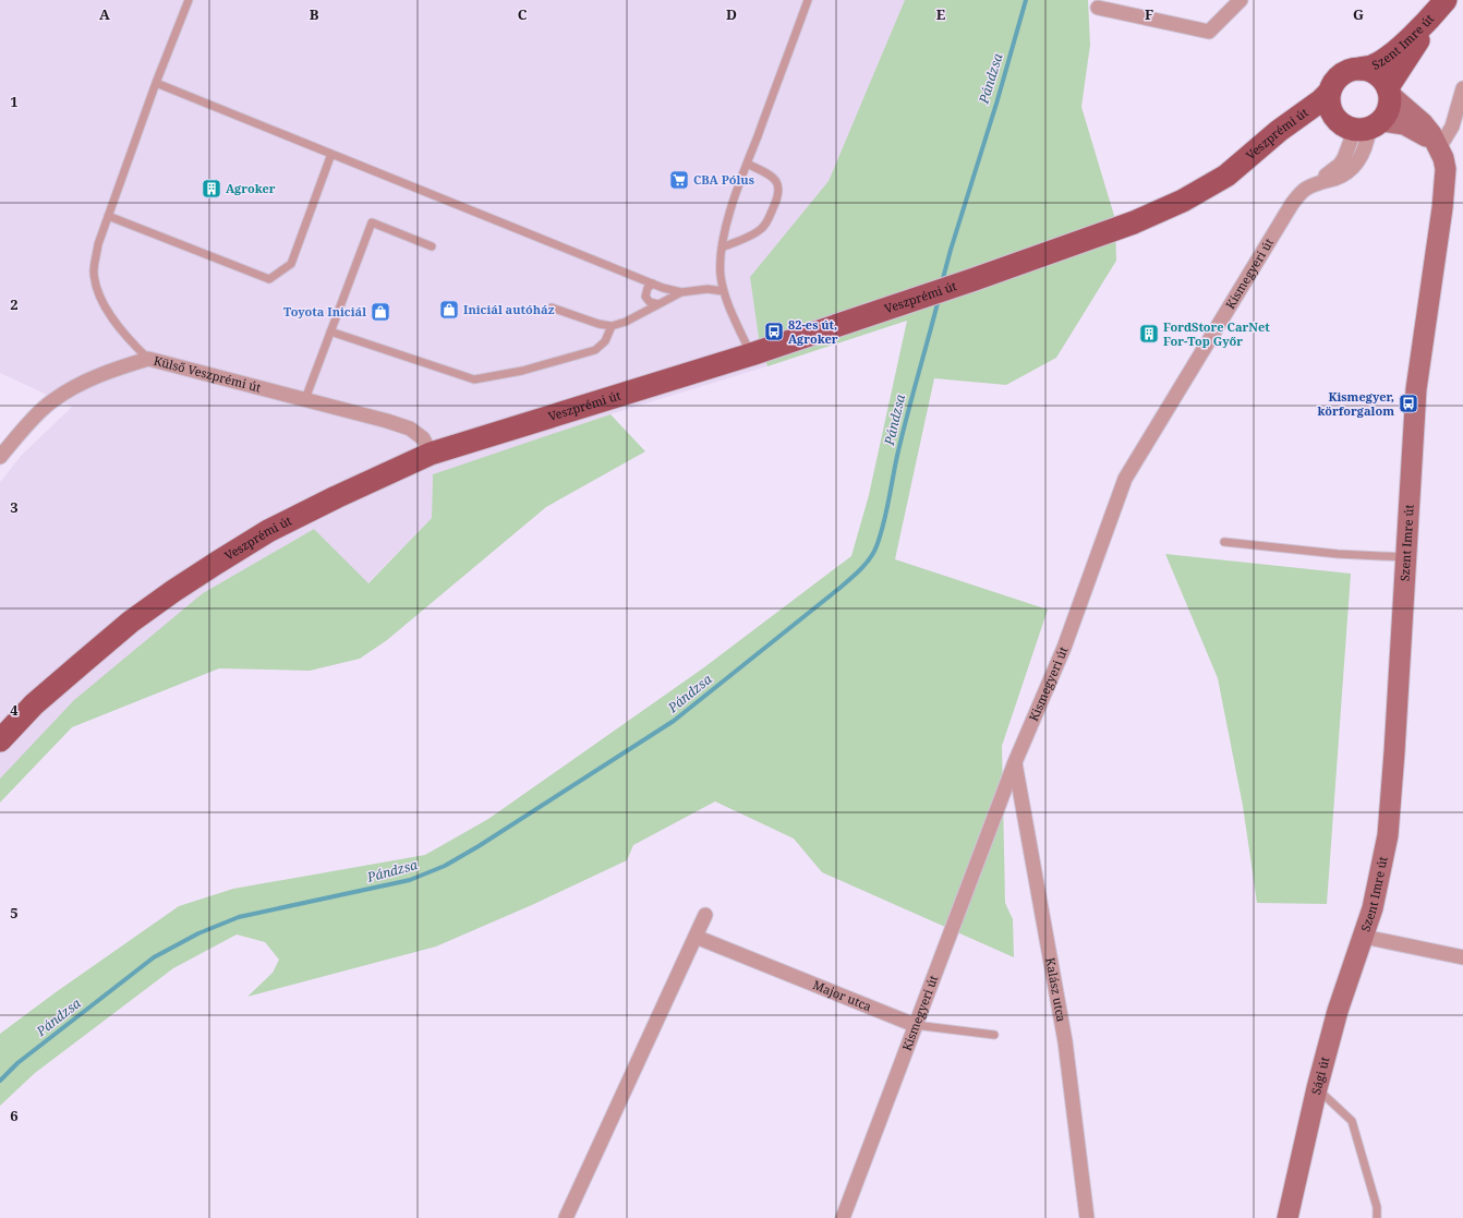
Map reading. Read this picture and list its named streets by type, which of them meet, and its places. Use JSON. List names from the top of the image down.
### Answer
{
  "streets": {
    "main road": ["Szent Imre út", "Veszprémi út", "Sági út"],
    "street": [
      "Kismegyeri út",
      "Külső Veszprémi út",
      "Kalász utca",
      "Major utca"
    ]
  },
  "crossings": [
    ["Szent Imre út", "Veszprémi út"],
    ["Szent Imre út", "Kismegyeri út"],
    ["Szent Imre út", "Sági út"],
    ["Veszprémi út", "Kismegyeri út"],
    ["Veszprémi út", "Külső Veszprémi út"],
    ["Kismegyeri út", "Kalász utca"],
    ["Kismegyeri út", "Major utca"]
  ],
  "water": ["Pándzsa"],
  "places": {
    "supermarket": ["CBA Pólus"],
    "building": ["Agroker", "FordStore CarNet For-Top Győr"],
    "shop": ["Iniciál autóház", "Toyota Iniciál"],
    "bus stop": ["82-es út, Agroker", "Kismegyer, körforgalom"]
  },
  "grid": {
    "columns": [
      "A",
      "B",
      "C",
      "D",
      "E",
      "F",
      "G"
    ],
    "rows": [
      "1",
      "2",
      "3",
      "4",
      "5",
      "6"
    ]
  }
}
